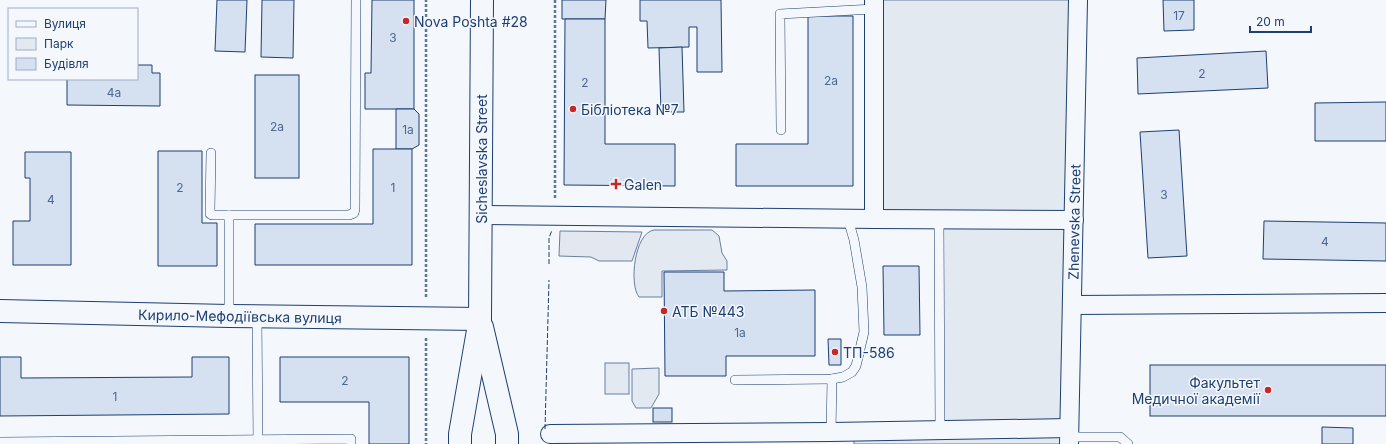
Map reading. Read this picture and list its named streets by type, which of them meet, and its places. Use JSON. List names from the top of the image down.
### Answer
{
  "streets": {
    "main road": ["Sicheslavska Street", "Кирило-Мефодіївська вулиця"],
    "street": ["Zhenevska Street"]
  },
  "crossings": [
    ["Sicheslavska Street", "Кирило-Мефодіївська вулиця"]
  ],
  "places": {
    "other": [
      "Nova Poshta #28",
      "Бібліотека №7",
      "АТБ №443",
      "ТП-586",
      "Факультет Медичної академії"
    ],
    "health": ["Galen"]
  },
  "house_numbers": [
    "17",
    "3",
    "2",
    "2а",
    "2",
    "4а",
    "2а",
    "1а",
    "2",
    "1",
    "3",
    "4",
    "4",
    "1а",
    "2",
    "1"
  ],
  "legend": ["Вулиця", "Парк", "Будівля"],
  "scale_bar": "20 m"
}
